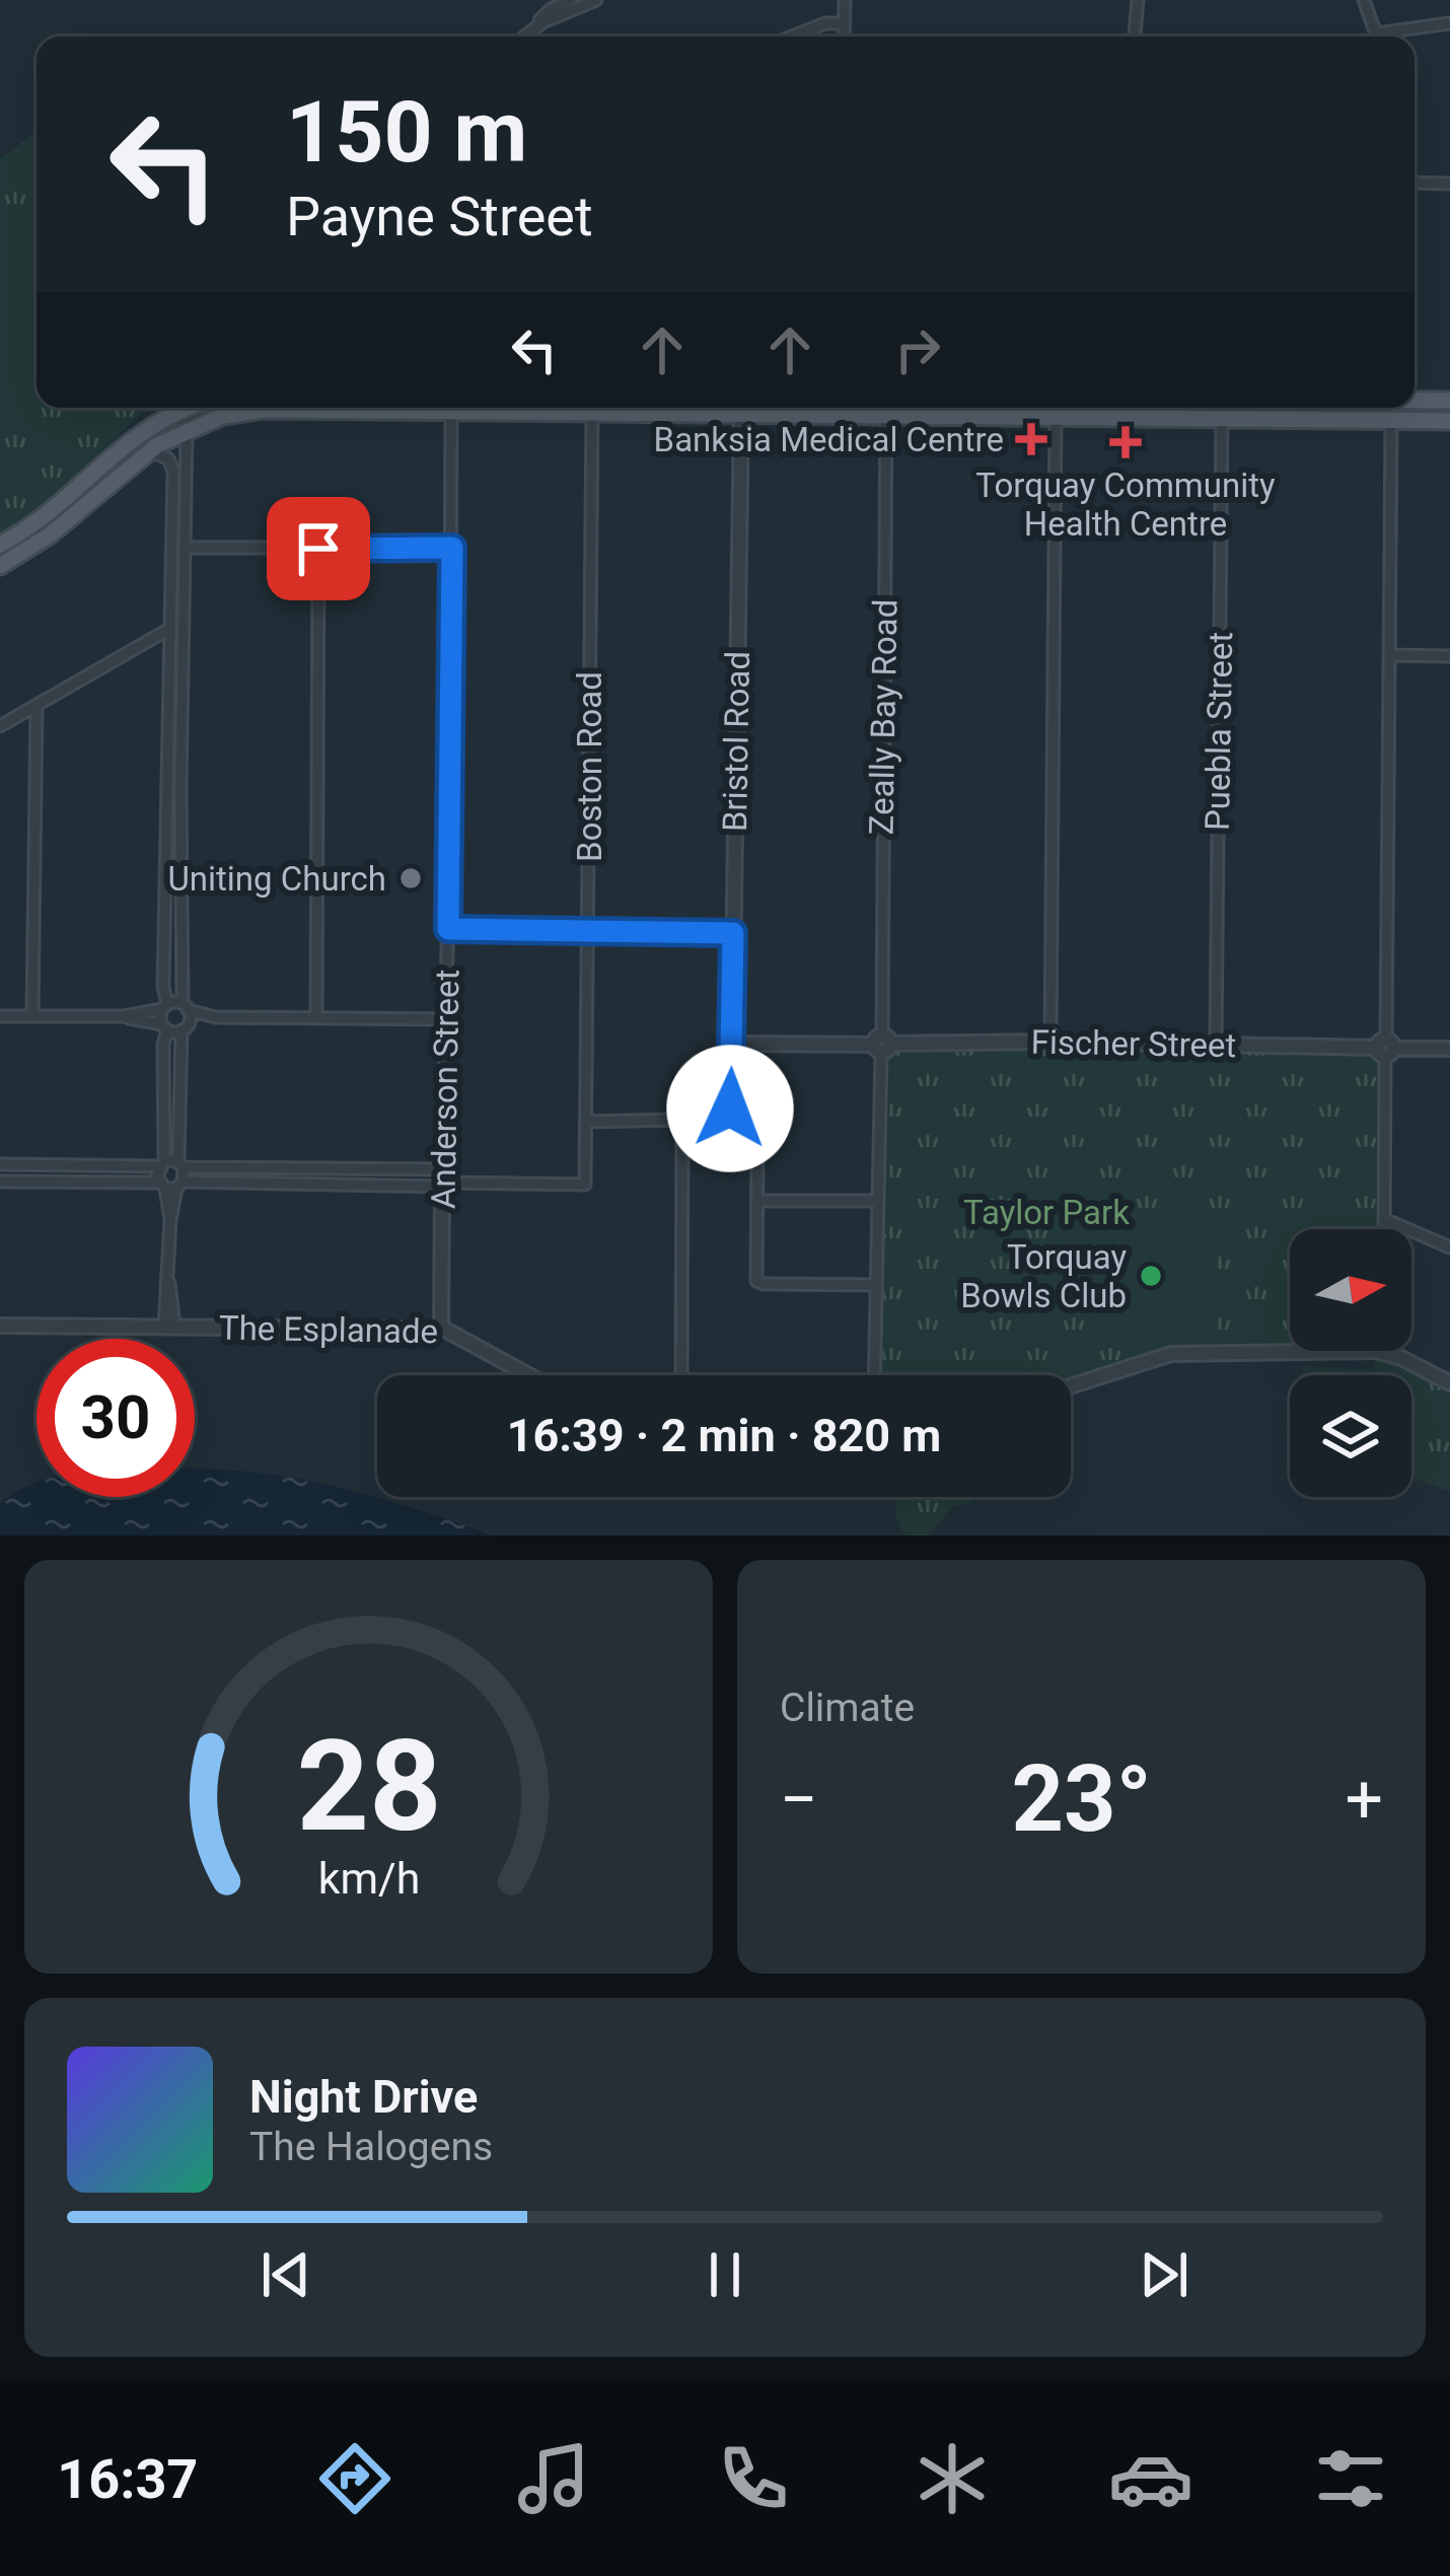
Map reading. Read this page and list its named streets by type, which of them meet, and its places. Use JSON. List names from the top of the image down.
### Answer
{
  "streets": {
    "street": [
      "Zeally Bay Road",
      "Puebla Street",
      "Bristol Road",
      "Boston Road",
      "Fischer Street",
      "Anderson Street",
      "The Esplanade"
    ]
  },
  "crossings": [
    ["Zeally Bay Road", "Fischer Street"],
    ["Puebla Street", "Fischer Street"],
    ["Bristol Road", "Fischer Street"],
    ["Boston Road", "Anderson Street"],
    ["Anderson Street", "The Esplanade"]
  ],
  "parks": ["Taylor Park"],
  "places": {
    "health": ["Banksia Medical Centre", "Torquay Community Health Centre"],
    "other": ["Uniting Church", "Torquay Bowls Club"]
  },
  "north": "right",
  "page": {
    "turn": ["150 m", "Payne Street"],
    "limit": "30",
    "trip": "16:39 · 2 min · 820 m",
    "tile": "Climate",
    "heat": ["−", "23°", "+"],
    "song": ["Night Drive", "The Halogens"],
    "tabs": "16:37",
    "gauge": ["28", "km/h"]
  }
}
